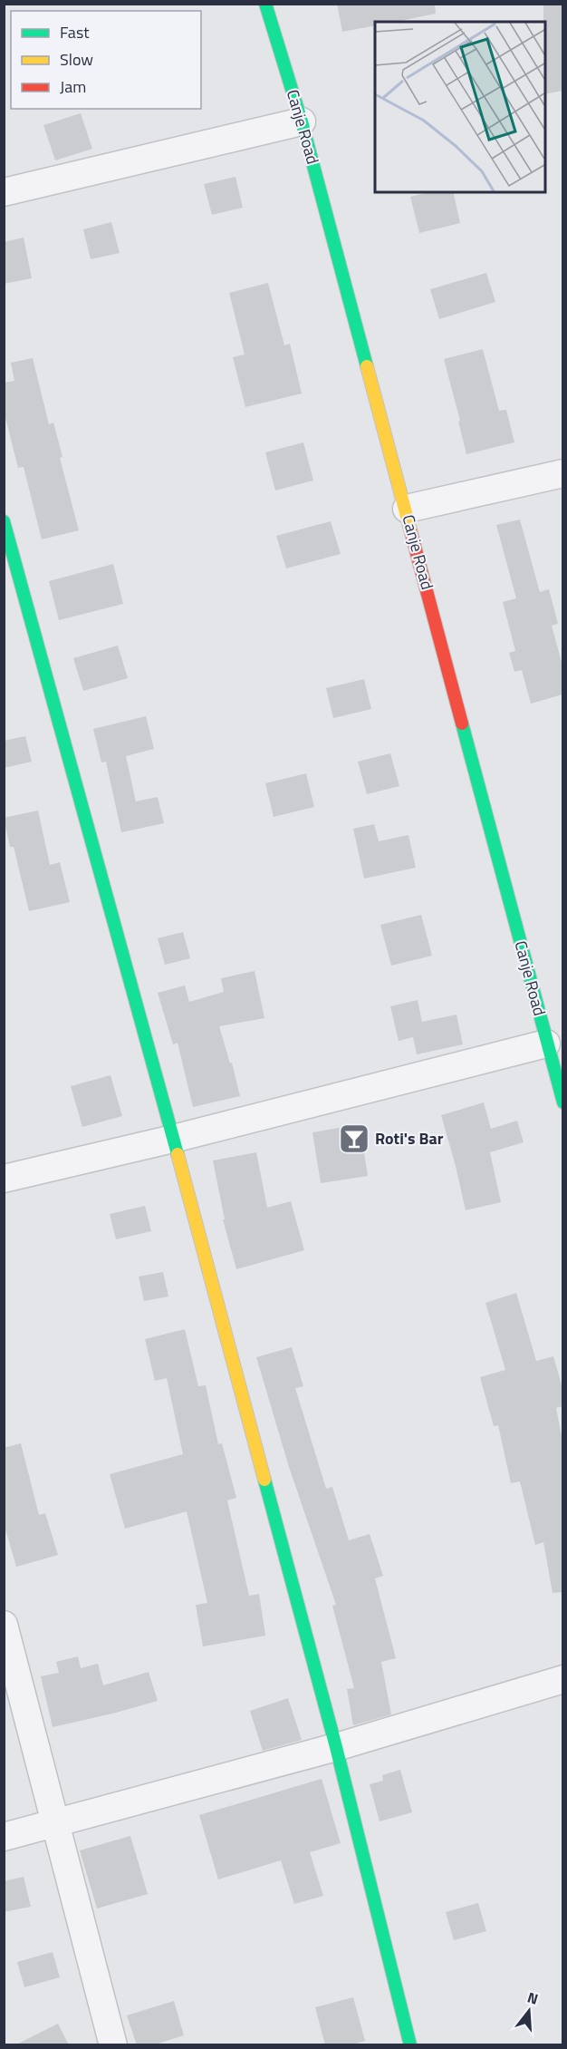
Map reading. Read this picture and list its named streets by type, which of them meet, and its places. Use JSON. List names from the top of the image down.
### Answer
{
  "streets": {
    "street": ["Canje Road"]
  },
  "places": {
    "bar": ["Roti's Bar"]
  },
  "legend": ["Fast", "Slow", "Jam"],
  "north": "top"
}
